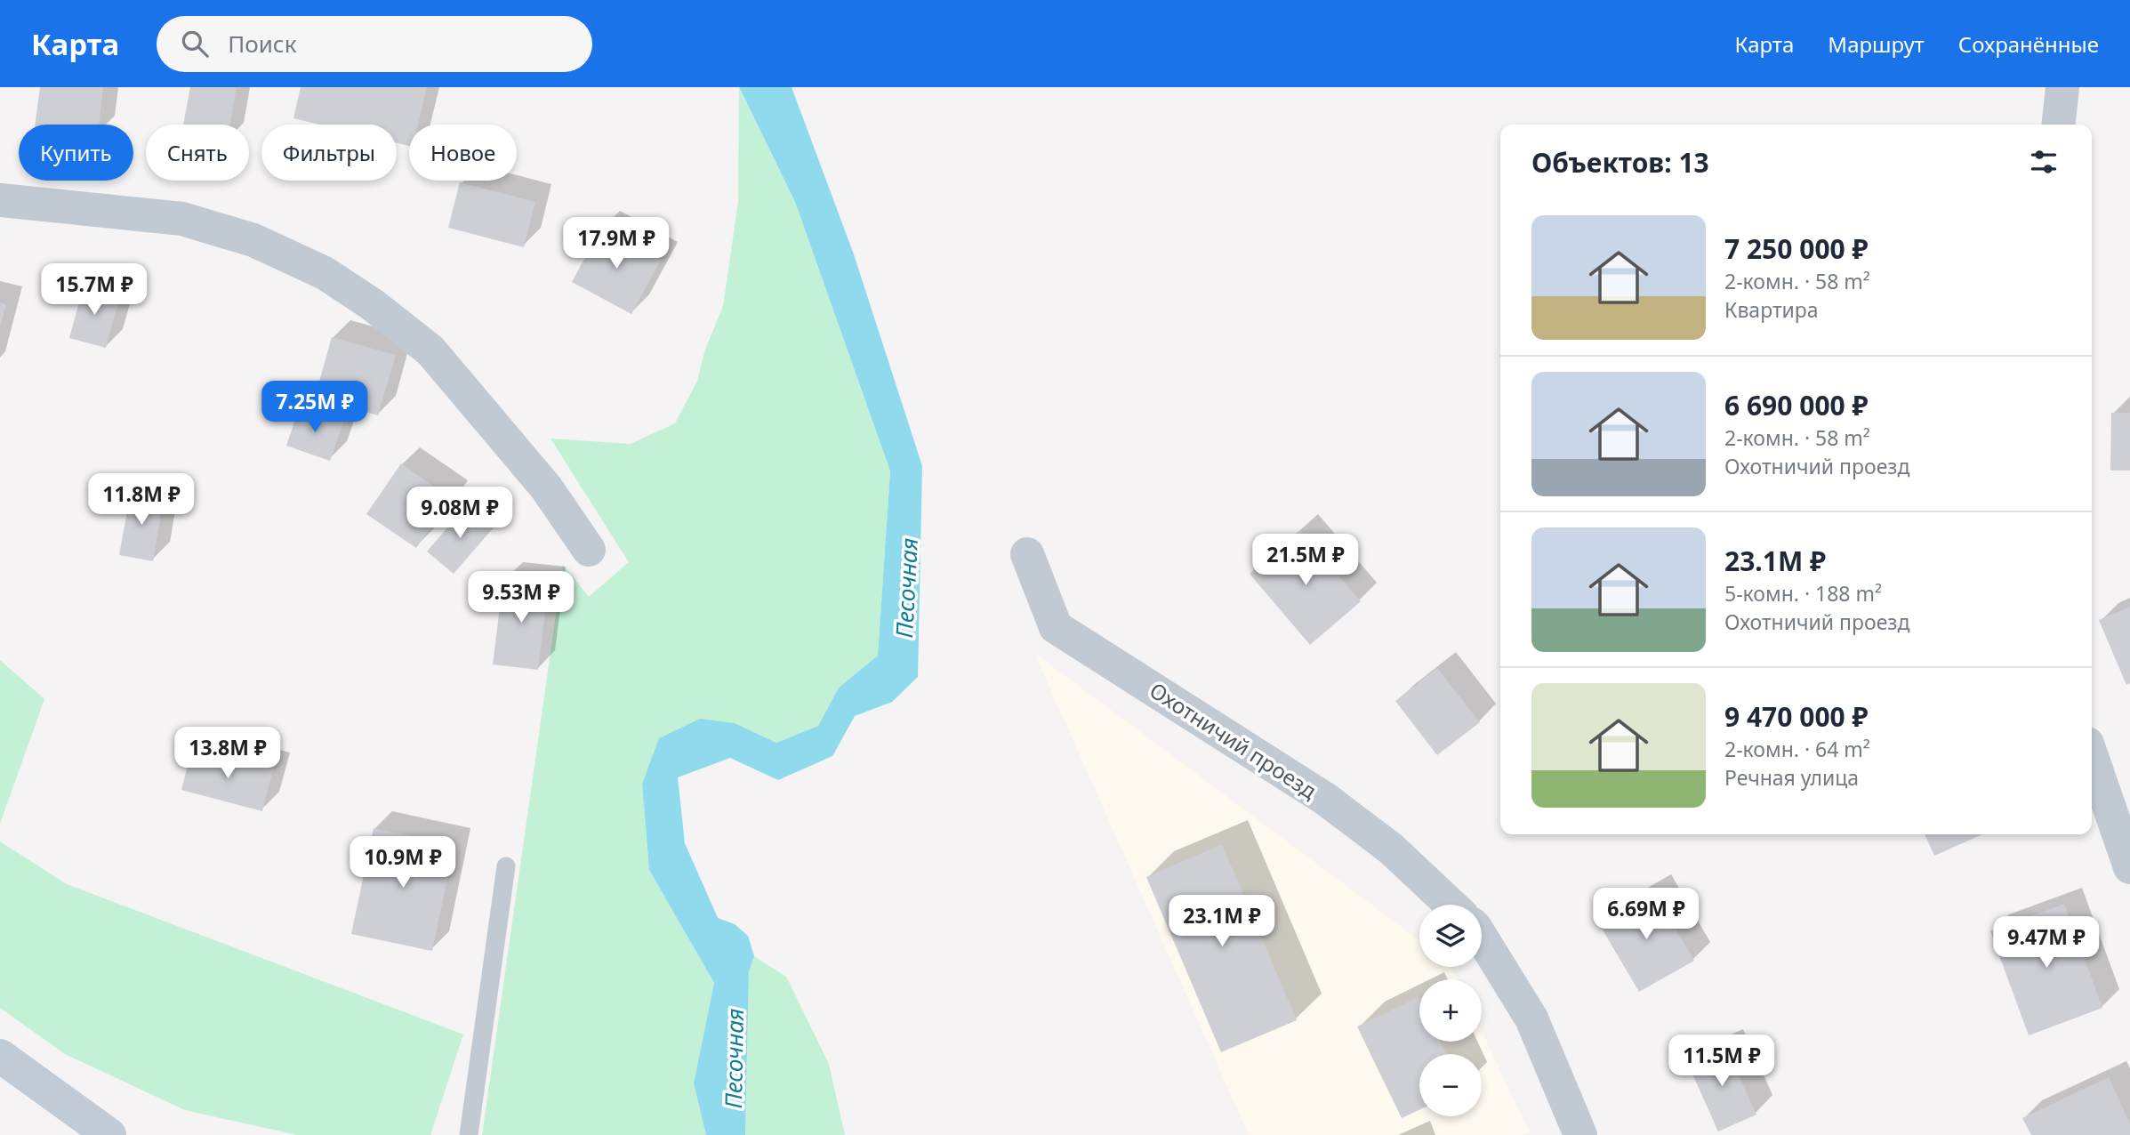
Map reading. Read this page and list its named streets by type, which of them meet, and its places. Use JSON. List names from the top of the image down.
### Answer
{
  "streets": {
    "street": ["Охотничий проезд"]
  },
  "water": ["Песочная"],
  "page": {
    "header": "Карта",
    "search": "Поиск",
    "nav": ["Карта", "Маршрут", "Сохранённые"],
    "chip": [
      "Купить",
      "Снять",
      "Фильтры",
      "Новое"
    ],
    "heading": "Объектов: 13",
    "list": [
      {
        "name": "7 250 000 ₽",
        "note": "2-комн. · 58 m² · Квартира"
      },
      {
        "name": "6 690 000 ₽",
        "note": "2-комн. · 58 m² · Охотничий проезд"
      },
      {
        "name": "23.1M ₽",
        "note": "5-комн. · 188 m² · Охотничий проезд"
      },
      {
        "name": "9 470 000 ₽",
        "note": "2-комн. · 64 m² · Речная улица"
      }
    ],
    "price": [
      "17.9M ₽",
      "15.7M ₽",
      "7.25M ₽",
      "11.8M ₽",
      "9.08M ₽",
      "21.5M ₽",
      "9.53M ₽",
      "13.8M ₽",
      "10.9M ₽",
      "6.69M ₽",
      "23.1M ₽",
      "9.47M ₽",
      "11.5M ₽"
    ],
    "map_buttons": ["+", "−"]
  }
}
